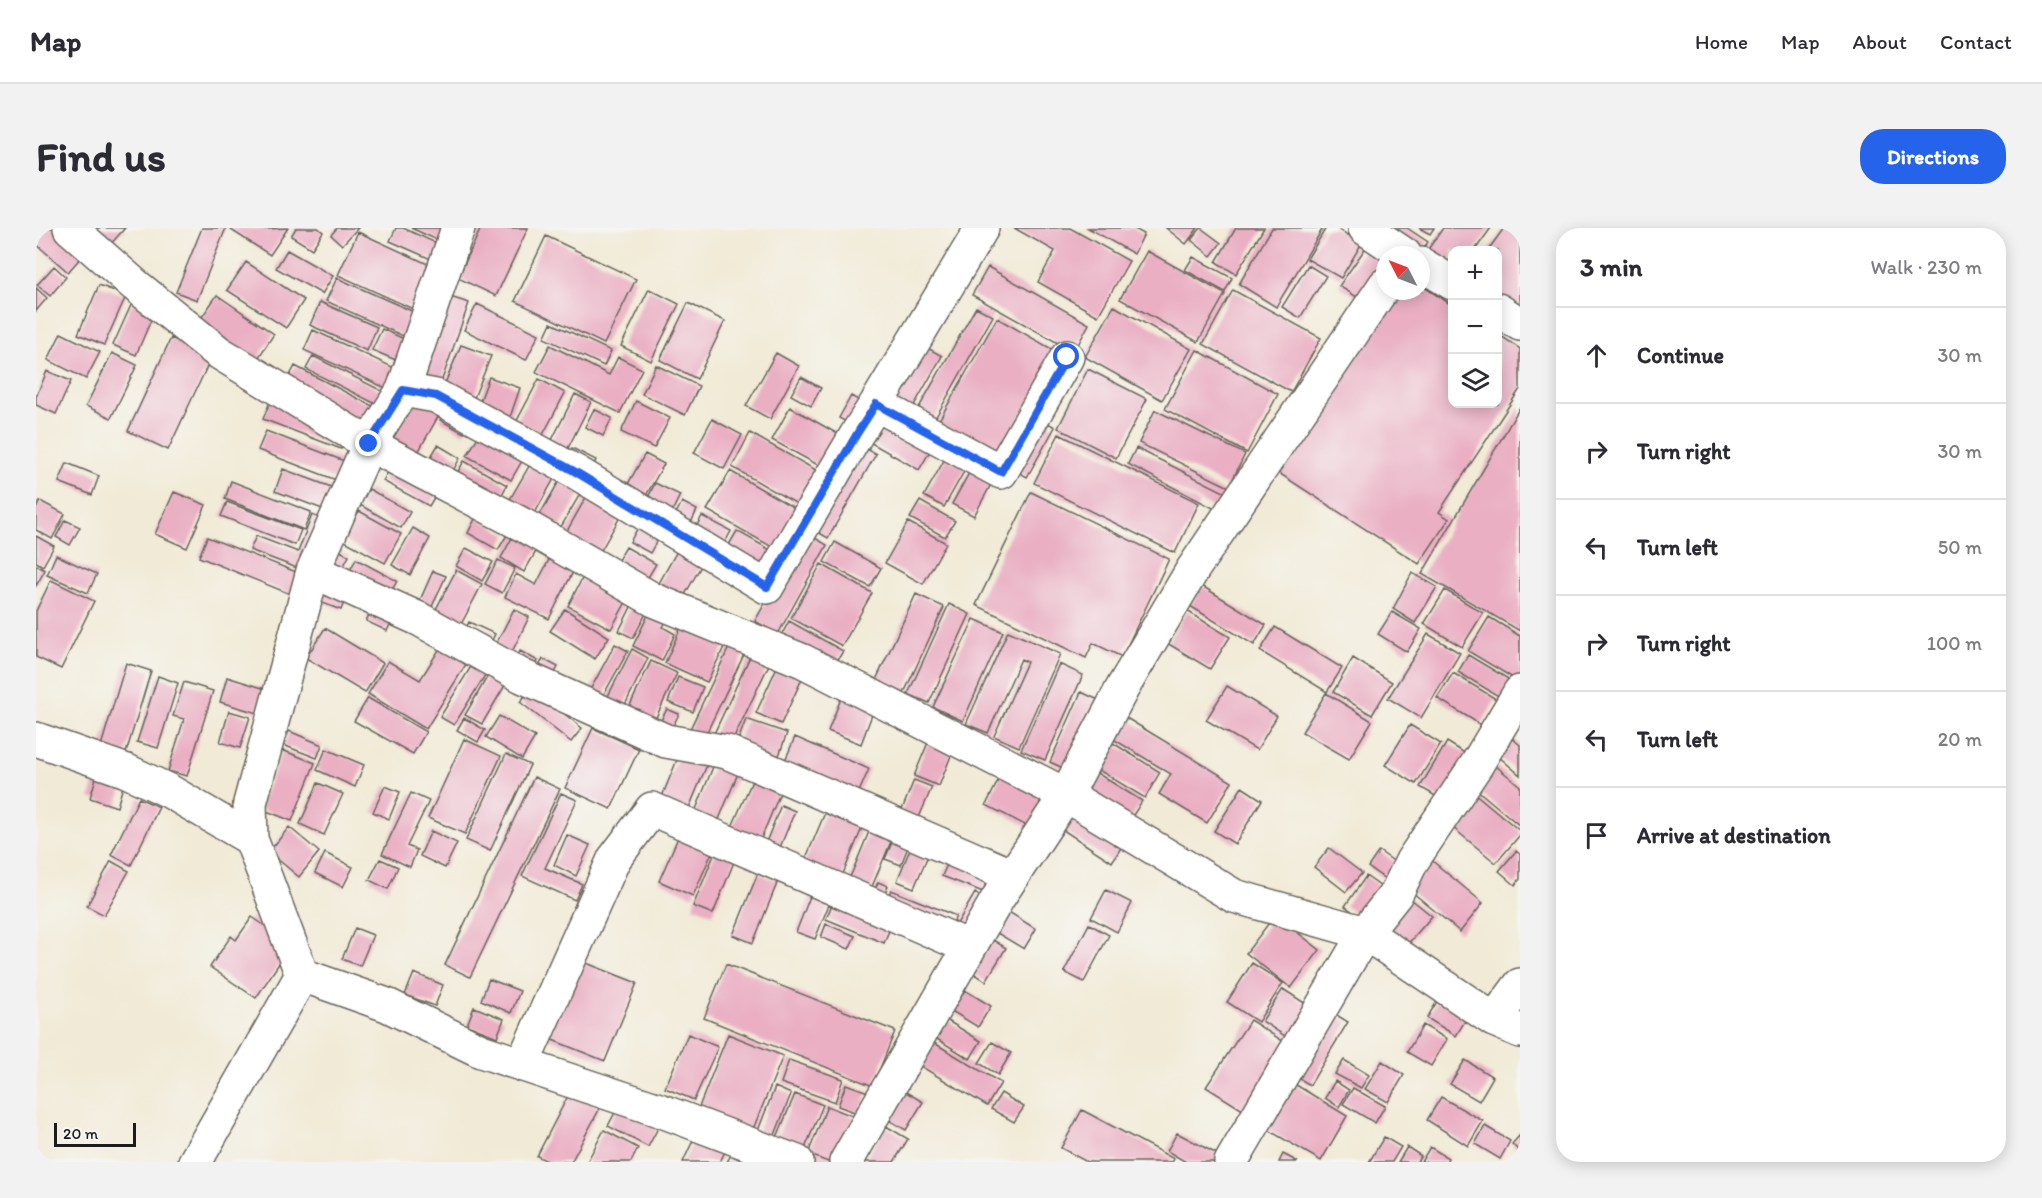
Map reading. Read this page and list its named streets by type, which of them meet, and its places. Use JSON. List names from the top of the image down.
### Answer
{
  "scale_bar": "20 m",
  "north": "top left",
  "page": {
    "header": "Map",
    "nav": [
      "Home",
      "Map",
      "About",
      "Contact"
    ],
    "buttons": "Directions",
    "title": "Find us",
    "heading": ["3 min", "Walk · 230 m"],
    "map_buttons": ["+", "−"],
    "list": [
      ["Continue", "30 m"],
      ["Turn right", "30 m"],
      ["Turn left", "50 m"],
      ["Turn right", "100 m"],
      ["Turn left", "20 m"],
      "Arrive at destination"
    ],
    "scale": "20 m"
  }
}
